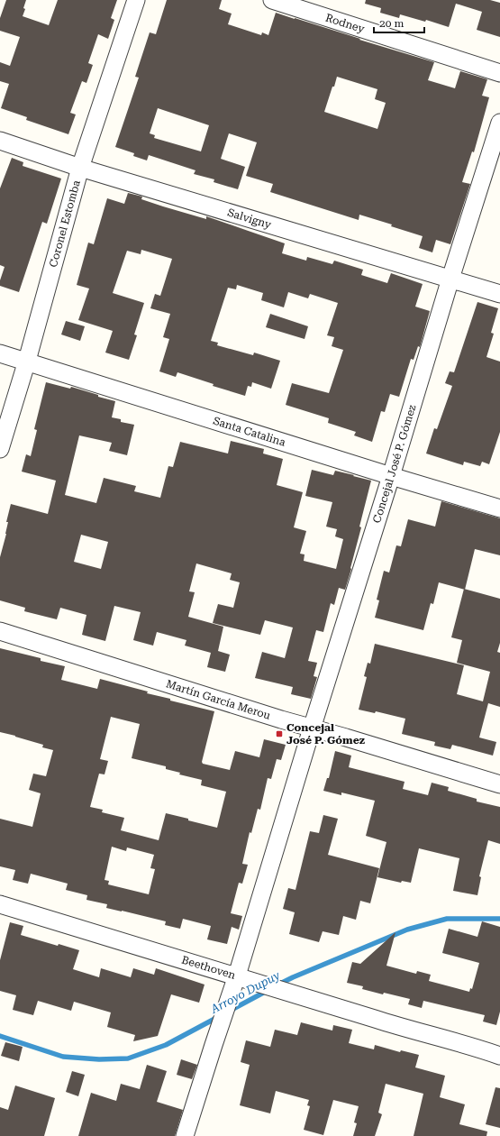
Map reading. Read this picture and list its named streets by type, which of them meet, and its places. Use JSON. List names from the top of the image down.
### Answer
{
  "streets": {
    "street": [
      "Rodney",
      "Salvigny",
      "Coronel Estomba",
      "Santa Catalina",
      "Concejal José P. Gómez",
      "Martín García Merou",
      "Beethoven"
    ]
  },
  "crossings": [
    ["Salvigny", "Coronel Estomba"],
    ["Salvigny", "Concejal José P. Gómez"],
    ["Coronel Estomba", "Santa Catalina"],
    ["Santa Catalina", "Concejal José P. Gómez"],
    ["Concejal José P. Gómez", "Martín García Merou"],
    ["Concejal José P. Gómez", "Beethoven"]
  ],
  "water": ["Arroyo Dupuy"],
  "places": {
    "transit": ["Concejal José P. Gómez"]
  },
  "scale_bar": "20 m"
}
